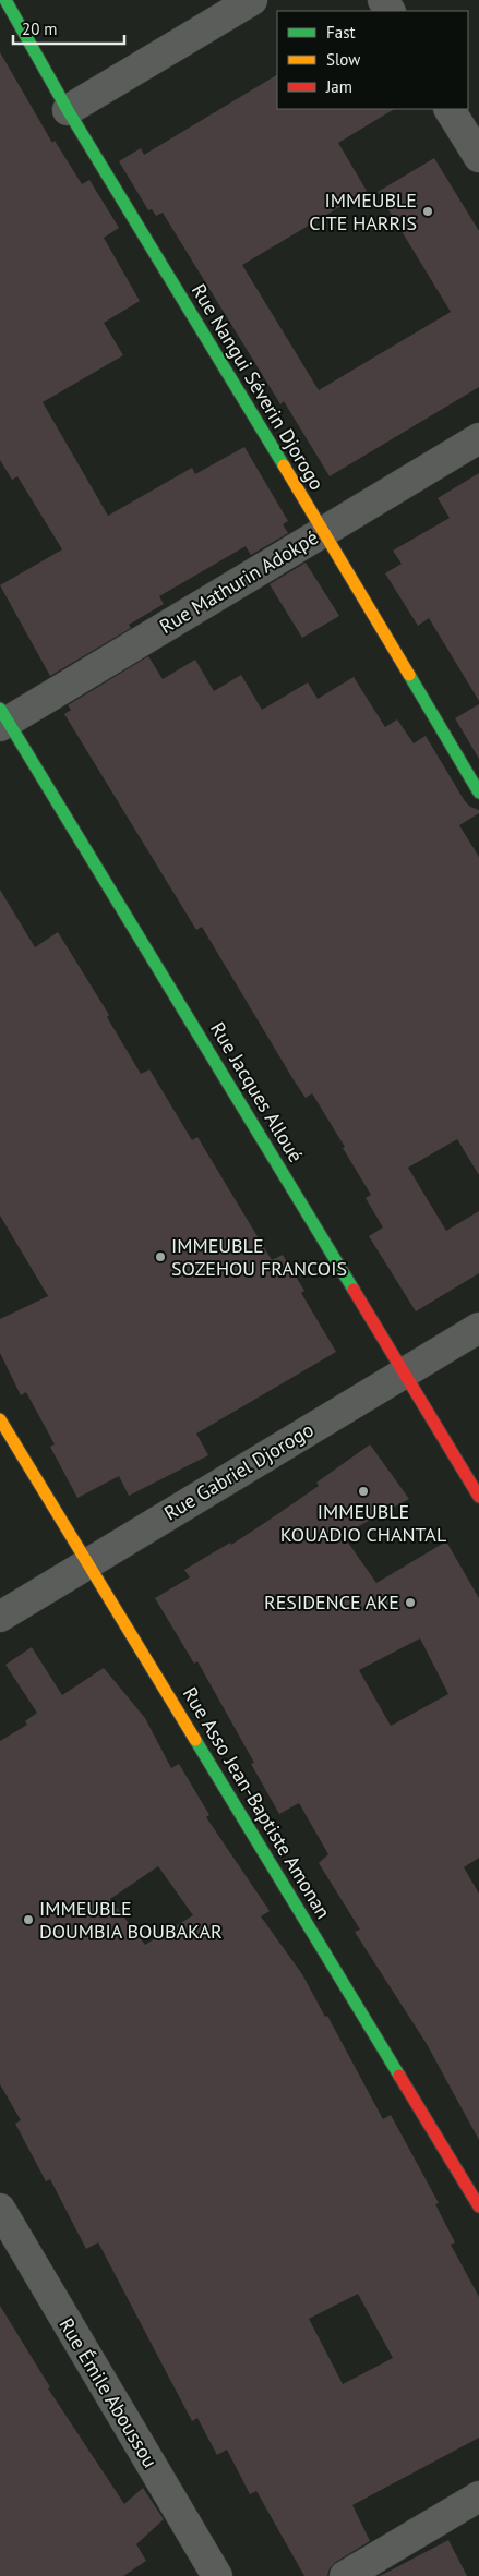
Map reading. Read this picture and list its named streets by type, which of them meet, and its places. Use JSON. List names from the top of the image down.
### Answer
{
  "streets": {
    "street": [
      "Rue Nangui Séverin Djorogo",
      "Rue Mathurin Adokpé",
      "Rue Jacques Alloué",
      "Rue Gabriel Djorogo",
      "Rue Asso Jean-Baptiste Amonan",
      "Rue Émile Aboussou"
    ]
  },
  "crossings": [
    ["Rue Nangui Séverin Djorogo", "Rue Mathurin Adokpé"],
    ["Rue Mathurin Adokpé", "Rue Jacques Alloué"],
    ["Rue Jacques Alloué", "Rue Gabriel Djorogo"],
    ["Rue Gabriel Djorogo", "Rue Asso Jean-Baptiste Amonan"]
  ],
  "places": [
    "IMMEUBLE CITE HARRIS",
    "IMMEUBLE SOZEHOU FRANCOIS",
    "IMMEUBLE KOUADIO CHANTAL",
    "RESIDENCE AKE",
    "IMMEUBLE DOUMBIA BOUBAKAR"
  ],
  "legend": ["Fast", "Slow", "Jam"],
  "scale_bar": "20 m"
}
